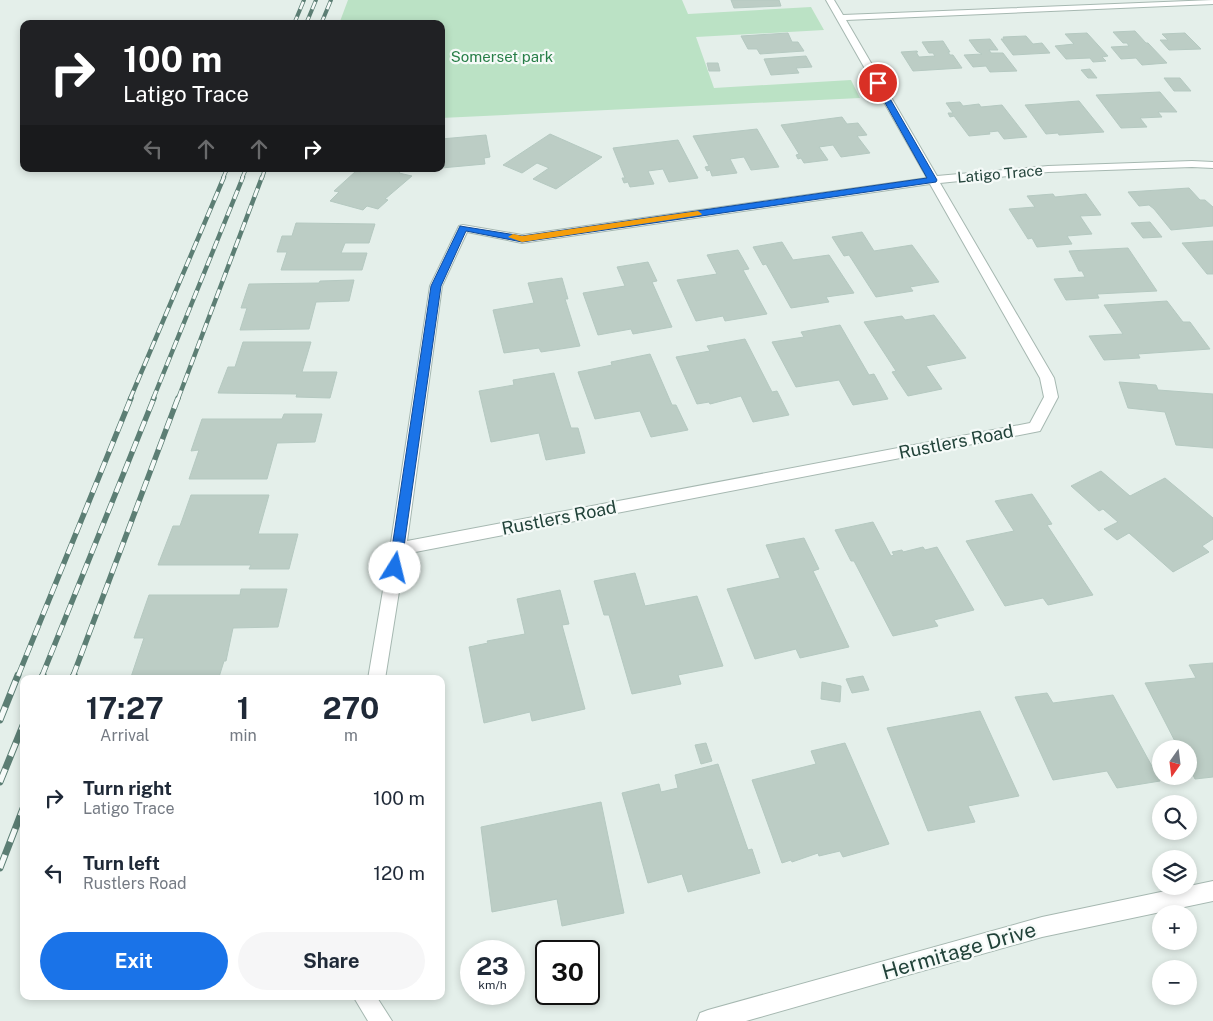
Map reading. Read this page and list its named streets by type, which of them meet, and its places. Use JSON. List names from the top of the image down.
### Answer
{
  "streets": {
    "street": ["Latigo Trace", "Rustlers Road", "Hermitage Drive"]
  },
  "crossings": [
    ["Latigo Trace", "Rustlers Road"]
  ],
  "parks": ["Somerset park"],
  "north": "bottom",
  "page": {
    "turn": ["100 m", "Latigo Trace"],
    "eta": [
      "17:27",
      "Arrival",
      "1",
      "min",
      "270",
      "m"
    ],
    "map_buttons": ["+", "−"],
    "list": [
      {
        "name": "Turn right",
        "note": "Latigo Trace",
        "value": "100 m"
      },
      {
        "name": "Turn left",
        "note": "Rustlers Road",
        "value": "120 m"
      }
    ],
    "buttons": ["Exit", "Share"],
    "speed": "23 km/h",
    "limit": "30"
  }
}
